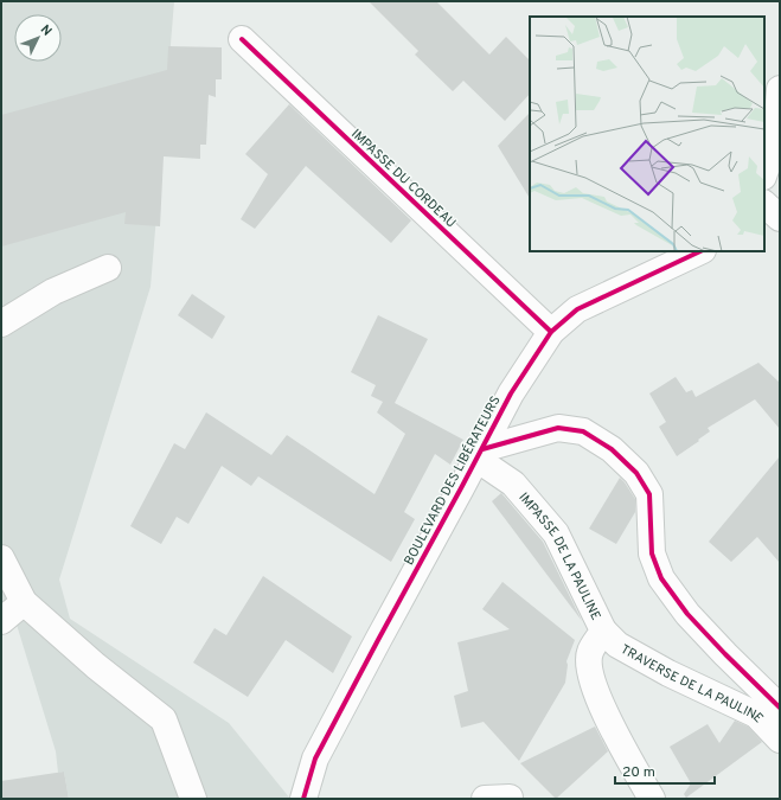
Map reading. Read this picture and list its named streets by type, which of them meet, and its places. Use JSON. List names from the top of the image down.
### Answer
{
  "streets": {
    "street": [
      "IMPASSE DU CORDEAU",
      "BOULEVARD DES LIBÉRATEURS",
      "IMPASSE DE LA PAULINE",
      "TRAVERSE DE LA PAULINE"
    ]
  },
  "crossings": [
    ["IMPASSE DU CORDEAU", "BOULEVARD DES LIBÉRATEURS"],
    ["BOULEVARD DES LIBÉRATEURS", "IMPASSE DE LA PAULINE"],
    ["IMPASSE DE LA PAULINE", "TRAVERSE DE LA PAULINE"]
  ],
  "scale_bar": "20 m",
  "north": "top right"
}
